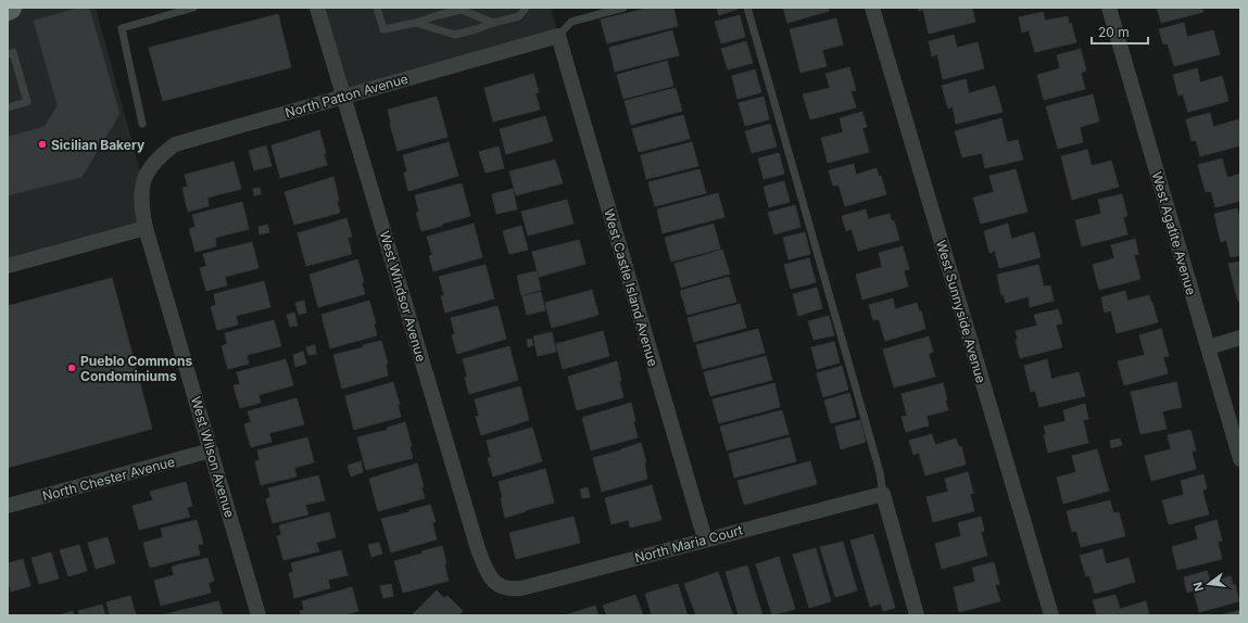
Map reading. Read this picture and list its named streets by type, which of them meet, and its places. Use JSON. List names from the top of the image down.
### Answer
{
  "streets": {
    "street": [
      "North Patton Avenue",
      "West Agatite Avenue",
      "West Castle Island Avenue",
      "West Windsor Avenue",
      "West Sunnyside Avenue",
      "West Wilson Avenue",
      "North Chester Avenue",
      "North Maria Court"
    ]
  },
  "crossings": [
    ["North Patton Avenue", "West Castle Island Avenue"],
    ["North Patton Avenue", "West Windsor Avenue"],
    ["North Patton Avenue", "West Wilson Avenue"],
    ["West Castle Island Avenue", "North Maria Court"],
    ["West Windsor Avenue", "North Maria Court"],
    ["West Wilson Avenue", "North Chester Avenue"]
  ],
  "places": ["Sicilian Bakery", "Pueblo Commons Condominiums"],
  "scale_bar": "20 m",
  "north": "left"
}
